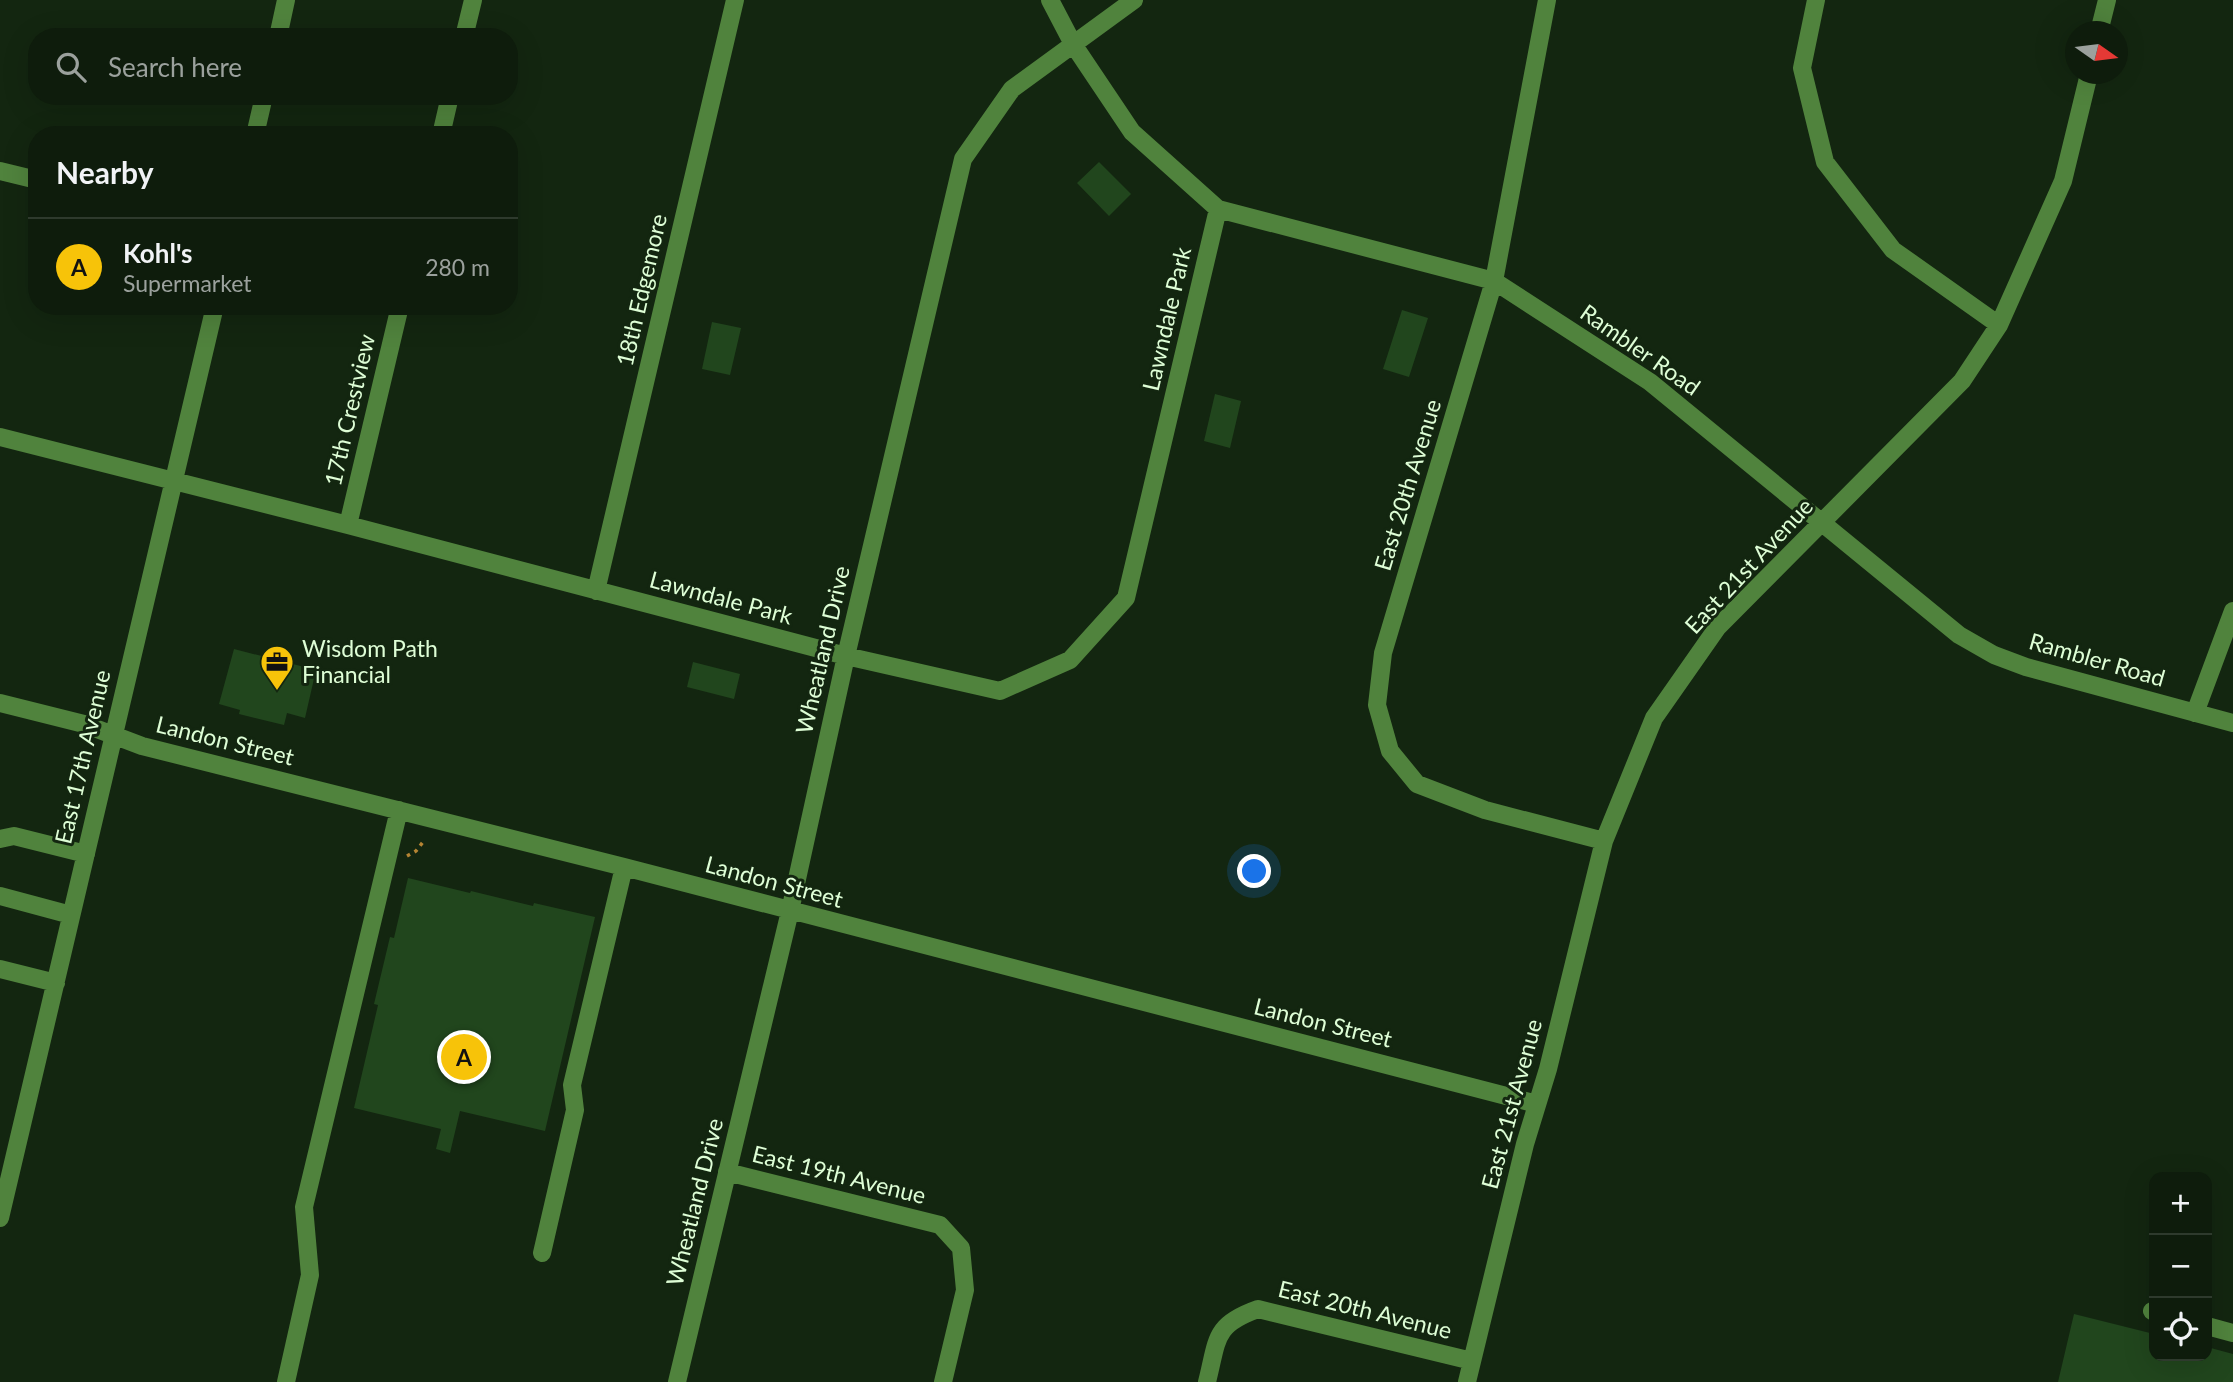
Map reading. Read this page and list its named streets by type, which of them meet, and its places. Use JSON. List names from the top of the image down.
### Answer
{
  "streets": {
    "street": [
      "18th Edgemore",
      "Lawndale Park",
      "Rambler Road",
      "17th Crestview",
      "East 20th Avenue",
      "East 21st Avenue",
      "Wheatland Drive",
      "Landon Street",
      "East 17th Avenue",
      "East 19th Avenue"
    ]
  },
  "crossings": [
    ["18th Edgemore", "Lawndale Park"],
    ["Lawndale Park", "Rambler Road"],
    ["Lawndale Park", "17th Crestview"],
    ["Lawndale Park", "Wheatland Drive"],
    ["Lawndale Park", "East 17th Avenue"],
    ["Rambler Road", "East 20th Avenue"],
    ["Rambler Road", "East 21st Avenue"],
    ["Rambler Road", "Wheatland Drive"],
    ["East 20th Avenue", "East 21st Avenue"],
    ["East 21st Avenue", "Landon Street"],
    ["Wheatland Drive", "Landon Street"],
    ["Wheatland Drive", "East 19th Avenue"],
    ["Landon Street", "East 17th Avenue"]
  ],
  "places": {
    "office": ["Wisdom Path Financial"]
  },
  "north": "right",
  "page": {
    "search": "Search here",
    "heading": "Nearby",
    "list": [
      {
        "mark": "A",
        "name": "Kohl's",
        "note": "Supermarket",
        "value": "280 m"
      }
    ],
    "pins": "A",
    "map_buttons": ["+", "−"]
  }
}
